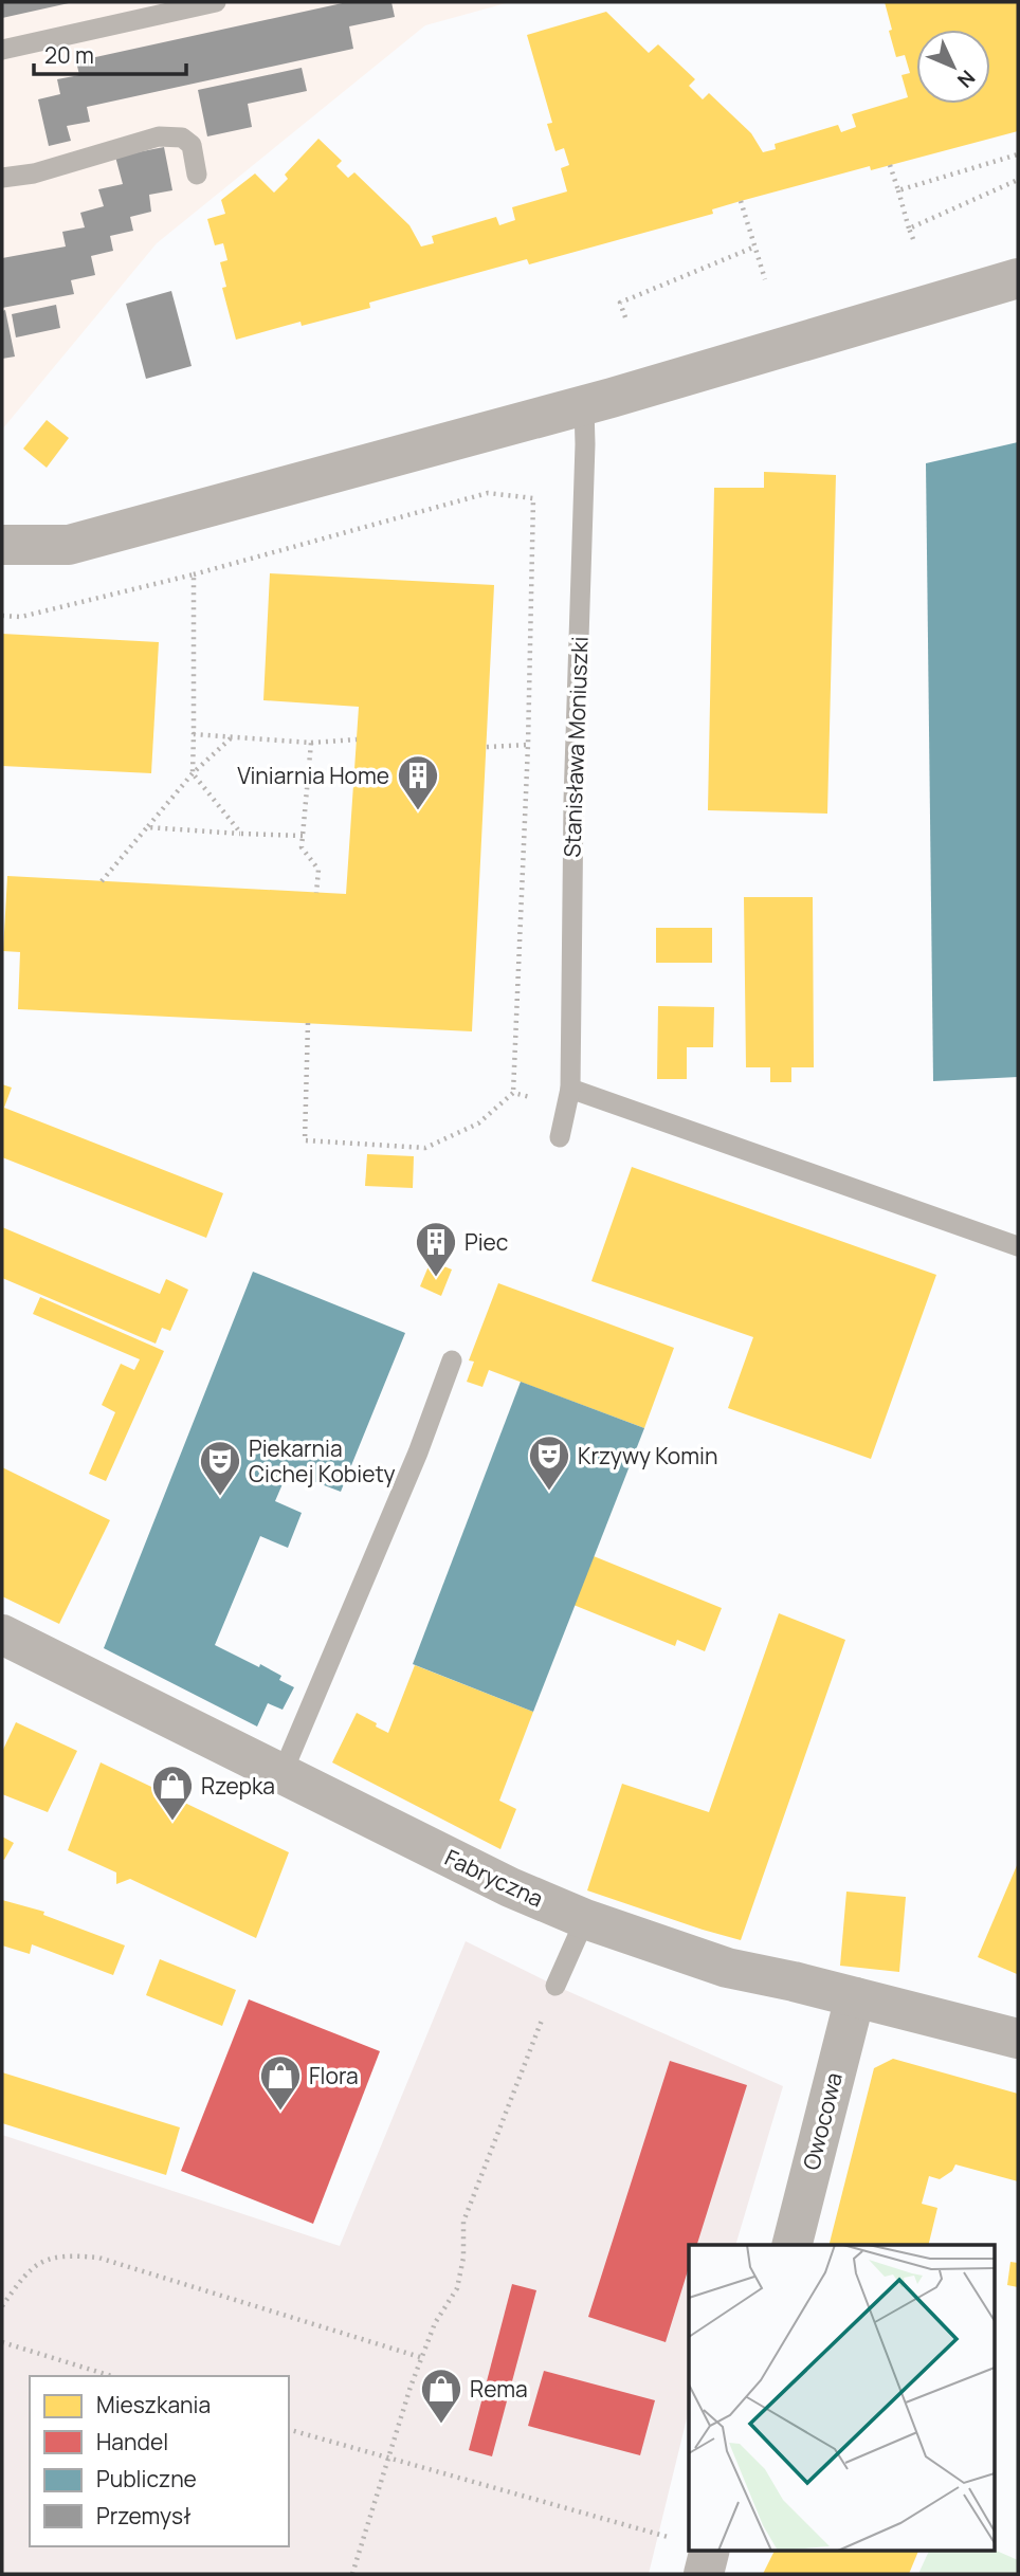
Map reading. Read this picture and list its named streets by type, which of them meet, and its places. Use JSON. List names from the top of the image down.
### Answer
{
  "streets": {
    "street": ["Fabryczna", "Owocowa"],
    "lane": ["Stanisława Moniuszki"]
  },
  "crossings": [
    ["Fabryczna", "Owocowa"]
  ],
  "places": {
    "building": ["Viniarnia Home", "Piec"],
    "theatre": ["Krzywy Komin", "Piekarnia Cichej Kobiety"],
    "shop": ["Rzepka", "Flora", "Rema"]
  },
  "legend": [
    "Mieszkania",
    "Handel",
    "Publiczne",
    "Przemysł"
  ],
  "scale_bar": "20 m",
  "north": "bottom right"
}
